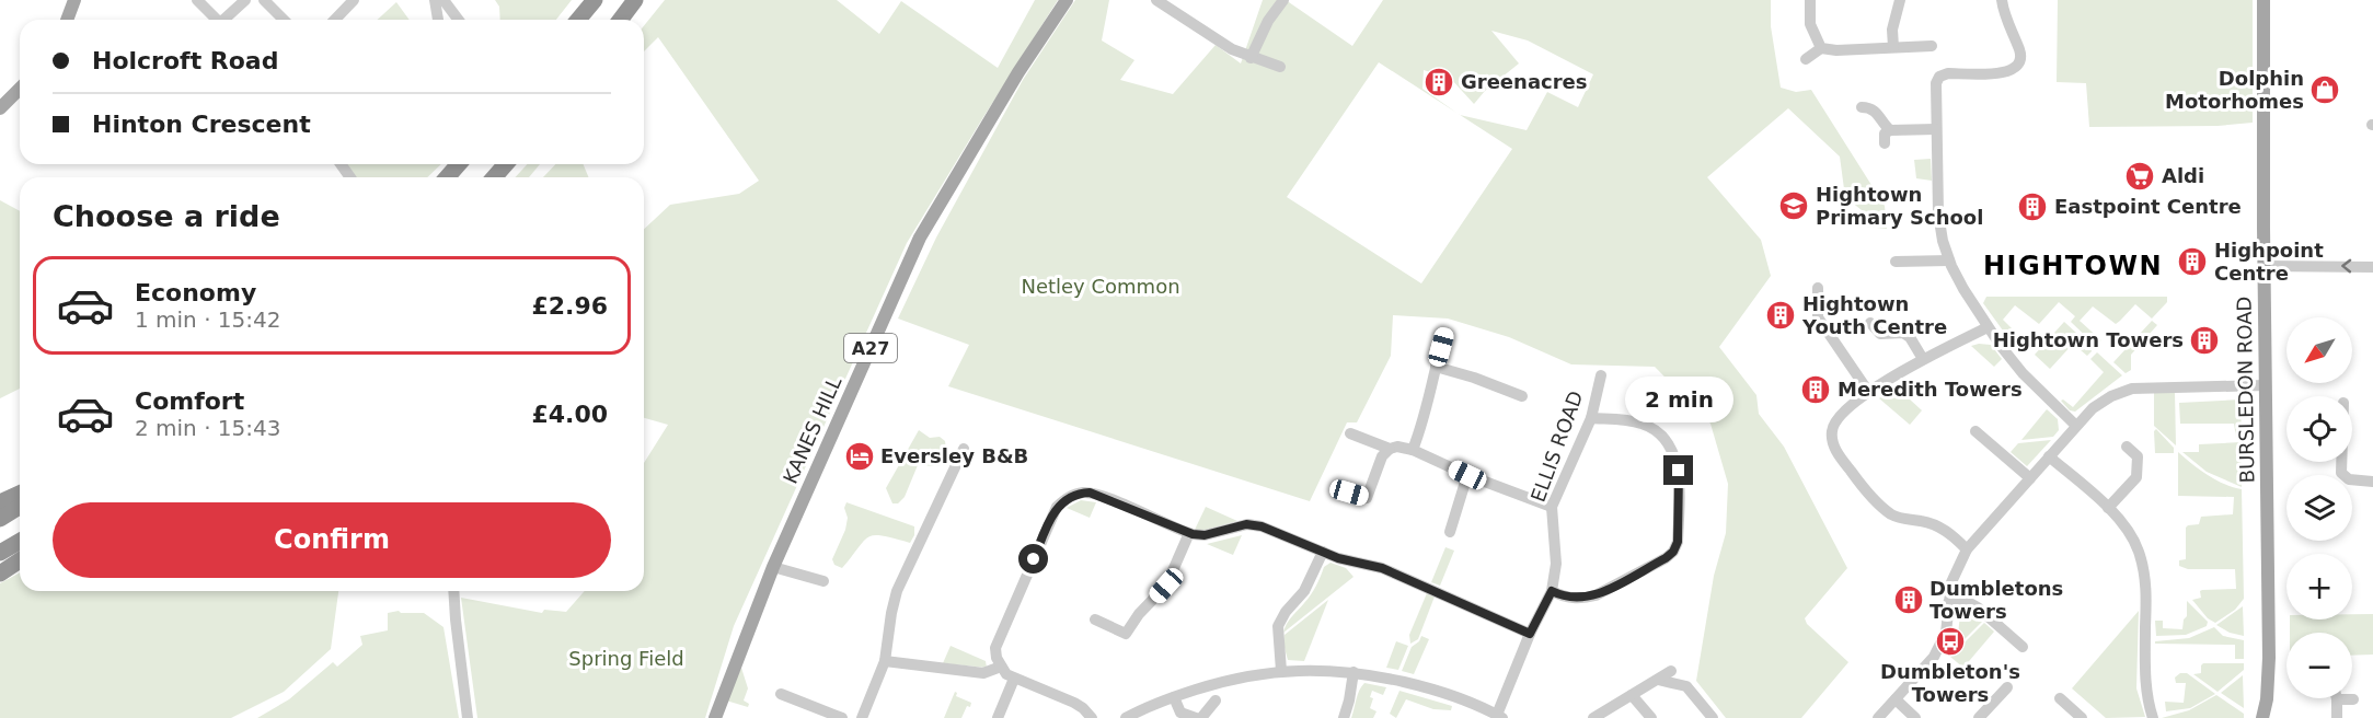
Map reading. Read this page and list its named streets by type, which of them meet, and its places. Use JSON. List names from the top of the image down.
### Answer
{
  "streets": {
    "main road": ["A27", "BURSLEDON ROAD", "KANES HILL"],
    "street": ["ELLIS ROAD"]
  },
  "districts": ["HIGHTOWN"],
  "parks": ["Netley Common", "Spring Field"],
  "places": {
    "building": [
      "Greenacres",
      "Eastpoint Centre",
      "Highpoint Centre",
      "Hightown Youth Centre",
      "Hightown Towers",
      "Meredith Towers",
      "Dumbletons Towers"
    ],
    "shop": ["Dolphin Motorhomes"],
    "supermarket": ["Aldi"],
    "school or university": ["Hightown Primary School"],
    "hotel": ["Eversley B&B"],
    "bus stop": ["Dumbleton's Towers"]
  },
  "north": "bottom left",
  "page": {
    "banner": ["Holcroft Road", "Hinton Crescent"],
    "heading": "Choose a ride",
    "list": [
      {
        "name": "Economy",
        "note": "1 min · 15:42",
        "value": "£2.96"
      },
      {
        "name": "Comfort",
        "note": "2 min · 15:43",
        "value": "£4.00"
      }
    ],
    "map_buttons": ["+", "−"],
    "bubble": "2 min",
    "buttons": "Confirm"
  }
}
